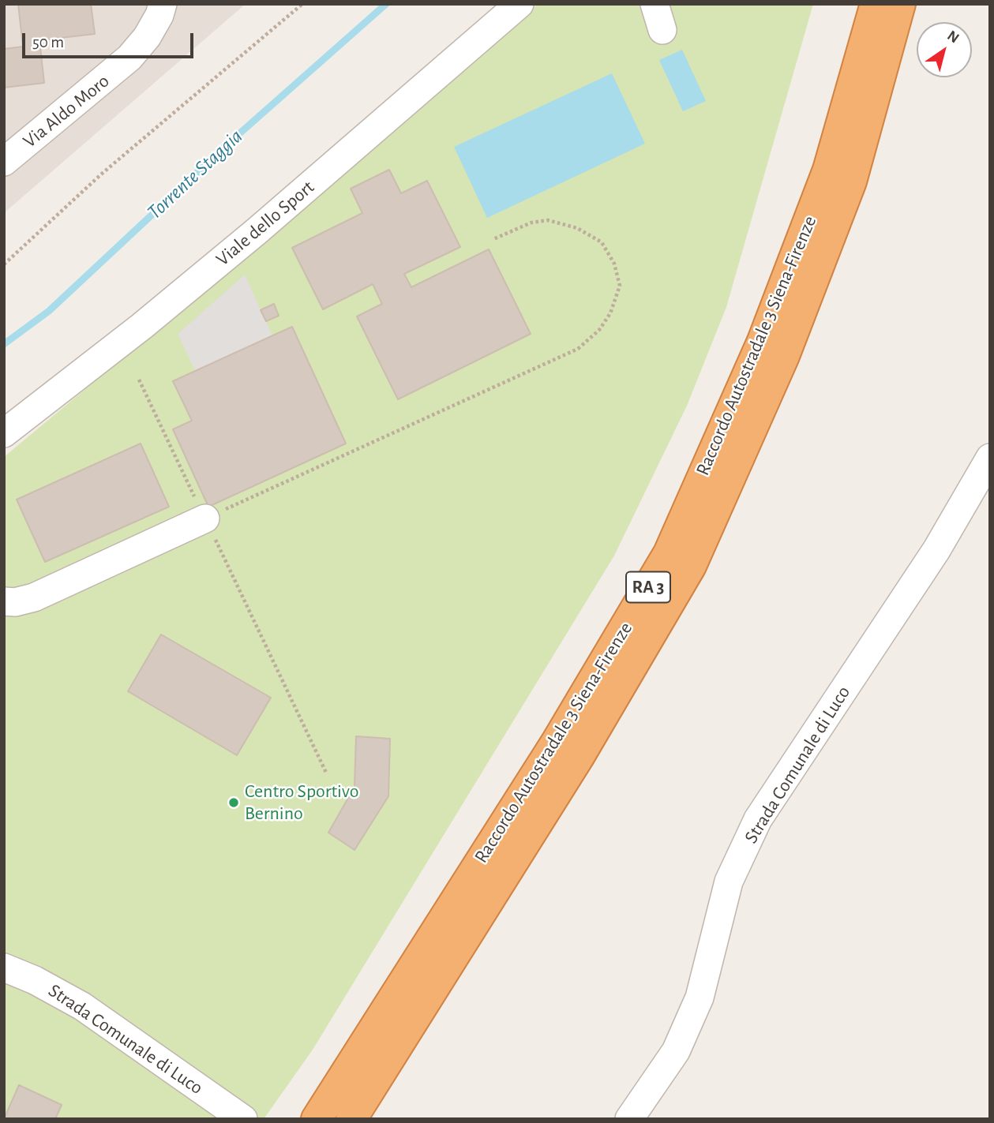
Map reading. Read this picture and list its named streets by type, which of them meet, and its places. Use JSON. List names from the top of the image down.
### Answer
{
  "streets": {
    "highway": ["Raccordo Autostradale 3 Siena-Firenze", "RA 3"],
    "street": ["Via Aldo Moro", "Viale dello Sport", "Strada Comunale di Luco"]
  },
  "water": ["Torrente Staggia"],
  "places": ["Centro Sportivo Bernino"],
  "scale_bar": "50 m",
  "north": "top right"
}
